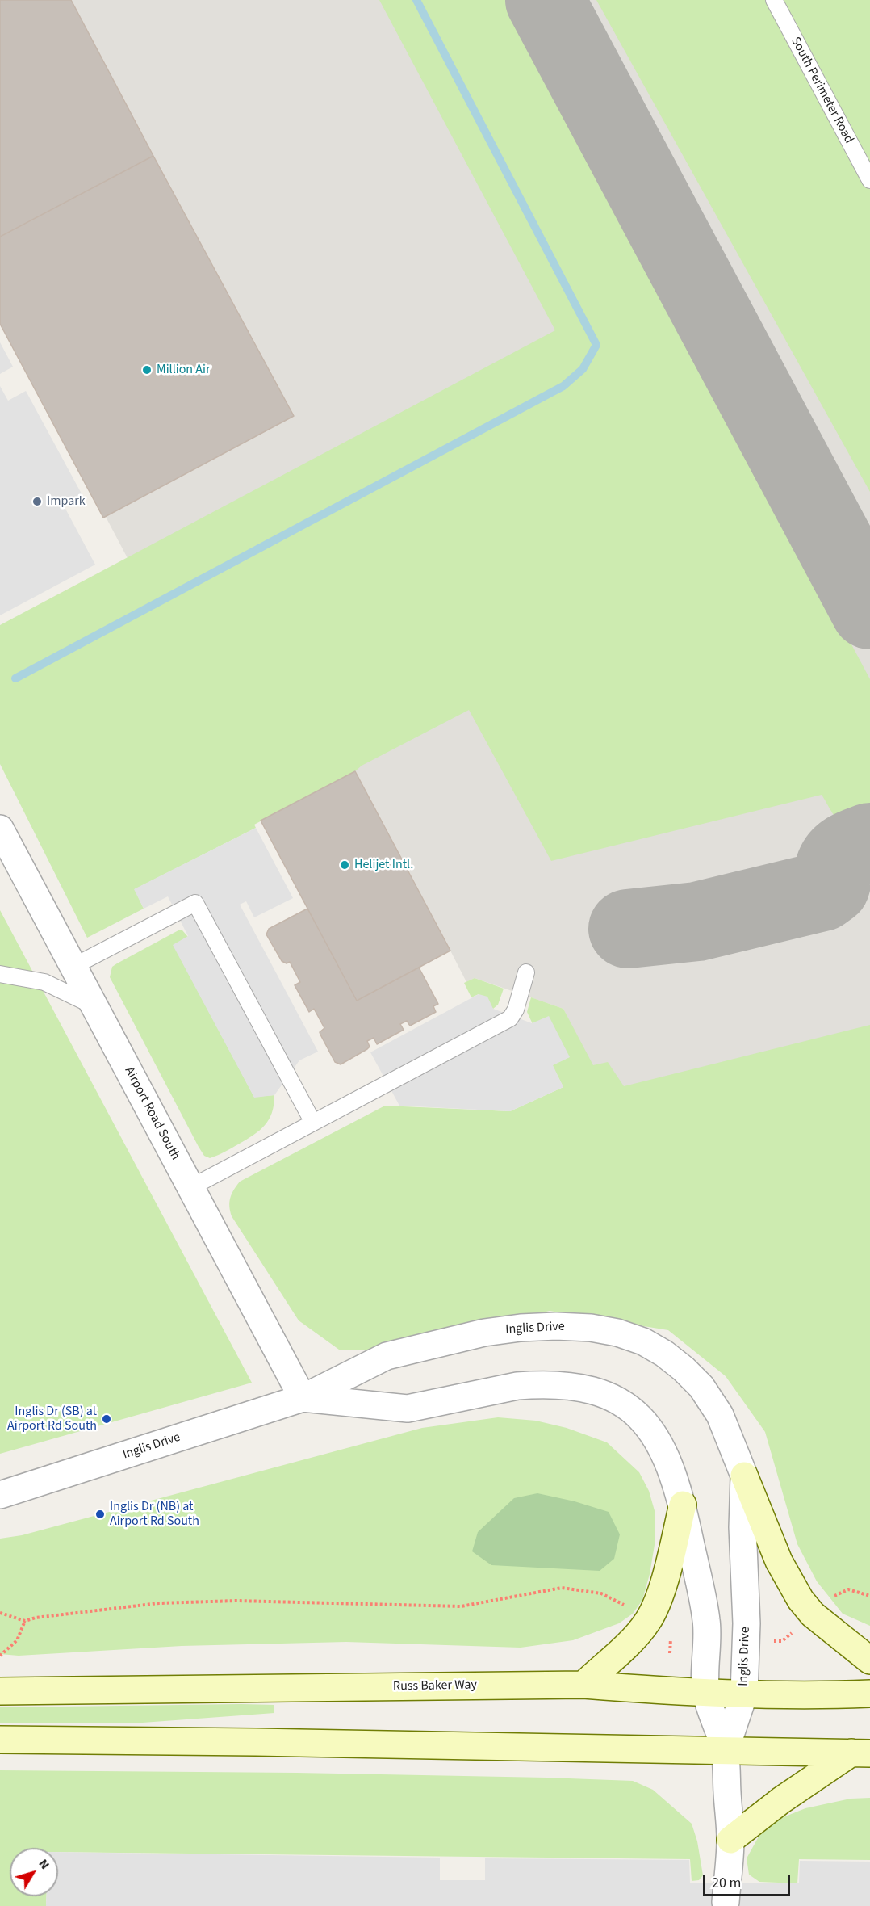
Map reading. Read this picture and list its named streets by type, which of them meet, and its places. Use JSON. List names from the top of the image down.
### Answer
{
  "streets": {
    "main road": ["Russ Baker Way"],
    "street": ["Airport Road South", "Inglis Drive"],
    "lane": ["South Perimeter Road"]
  },
  "crossings": [
    ["Airport Road South", "Inglis Drive"],
    ["Inglis Drive", "Russ Baker Way"]
  ],
  "places": [
    "Million Air",
    "Impark",
    "Helijet Intl.",
    "Inglis Dr (SB) at Airport Rd South",
    "Inglis Dr (NB) at Airport Rd South"
  ],
  "scale_bar": "20 m",
  "north": "top right"
}
